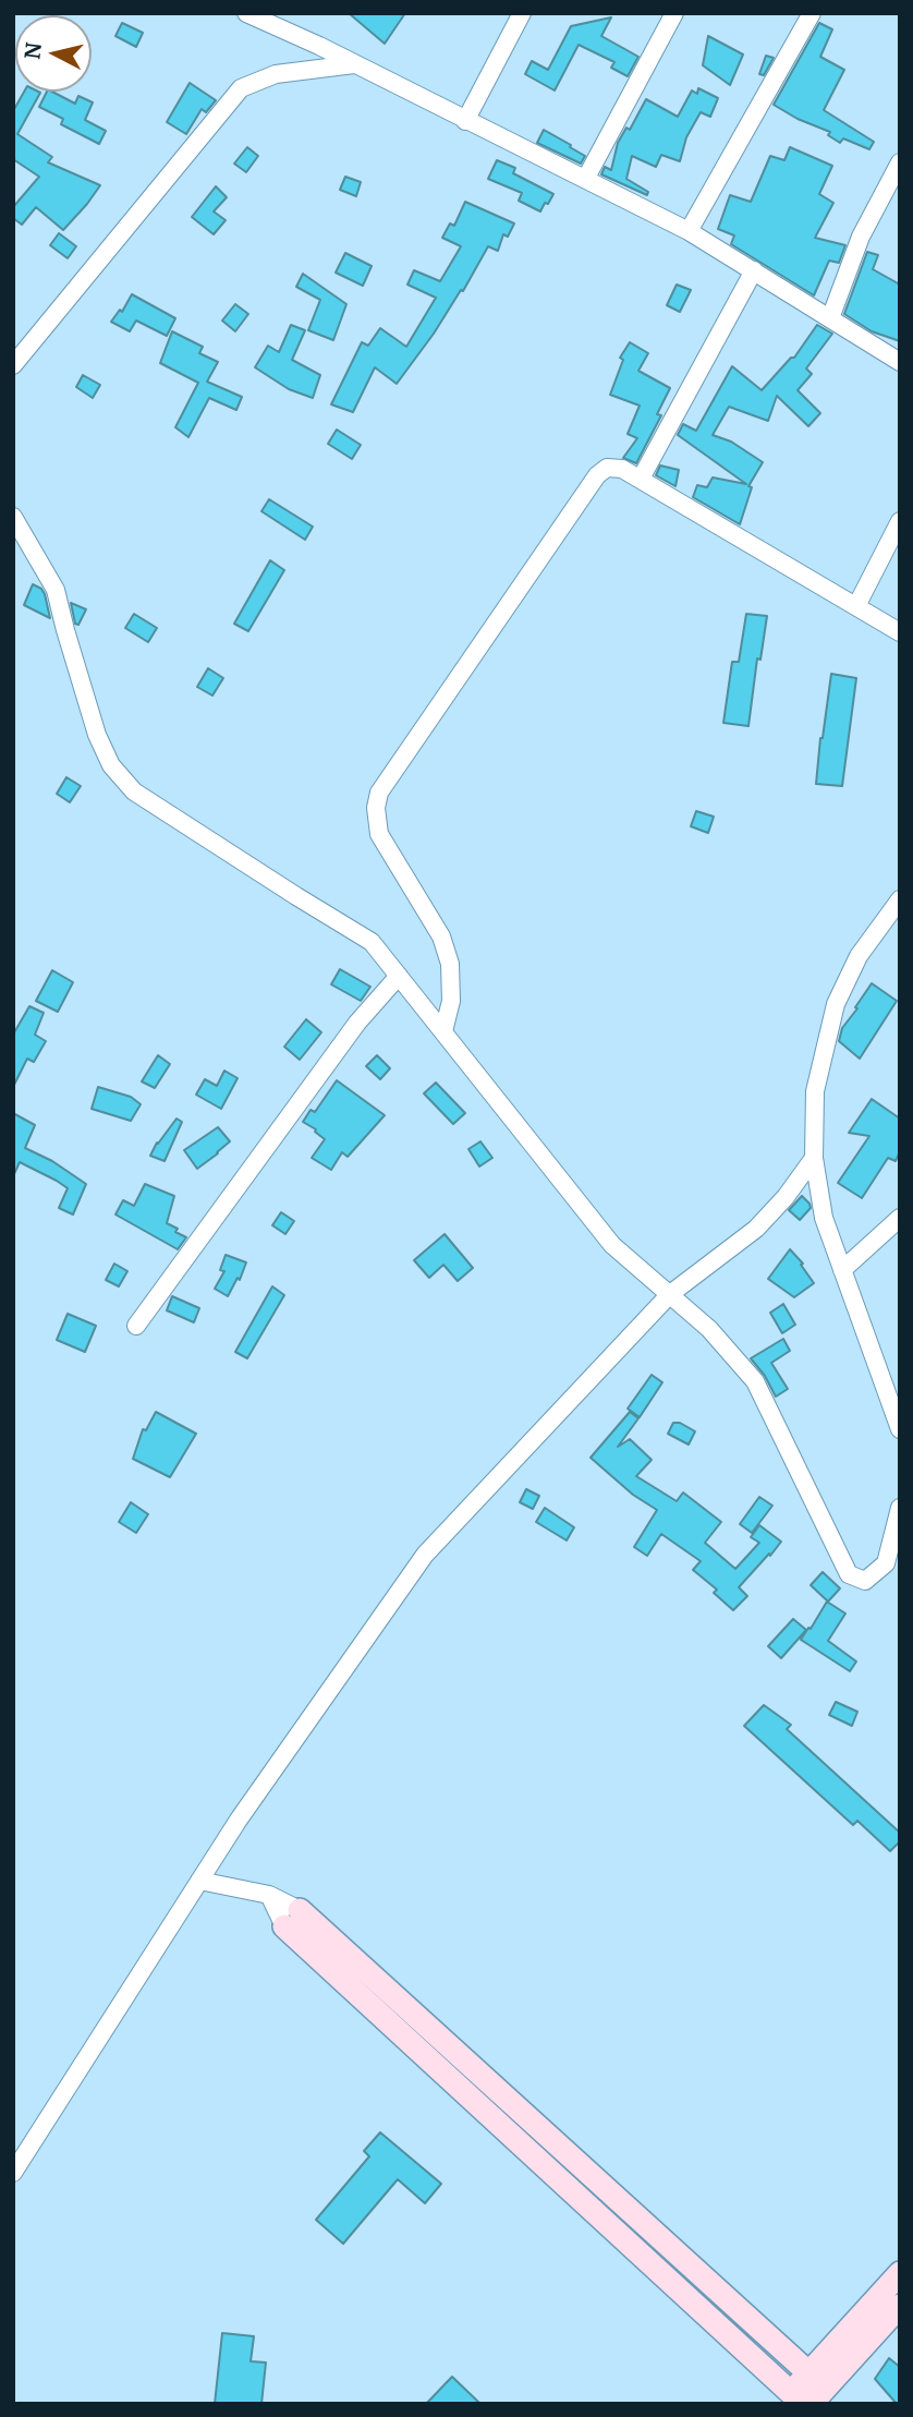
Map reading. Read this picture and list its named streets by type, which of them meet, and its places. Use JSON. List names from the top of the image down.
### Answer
{
  "north": "left"
}
